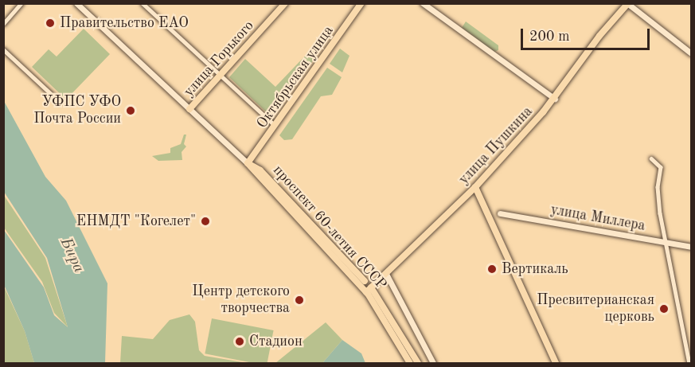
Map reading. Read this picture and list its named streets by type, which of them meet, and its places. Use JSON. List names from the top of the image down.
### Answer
{
  "streets": {
    "main road": [
      "улица Горького",
      "Октябрьская улица",
      "улица Пушкина",
      "улица Миллера",
      "проспект 60-летия СССР"
    ]
  },
  "crossings": [
    ["улица Горького", "проспект 60-летия СССР"],
    ["Октябрьская улица", "проспект 60-летия СССР"],
    ["улица Пушкина", "проспект 60-летия СССР"]
  ],
  "water": ["Бира"],
  "places": [
    "Правительство ЕАО",
    "УФПС УФО Почта России",
    "ЕНМДТ \"Когелет\"",
    "Вертикаль",
    "Центр детского творчества",
    "Пресвитерианская церковь",
    "Стадион"
  ],
  "scale_bar": "200 m"
}
